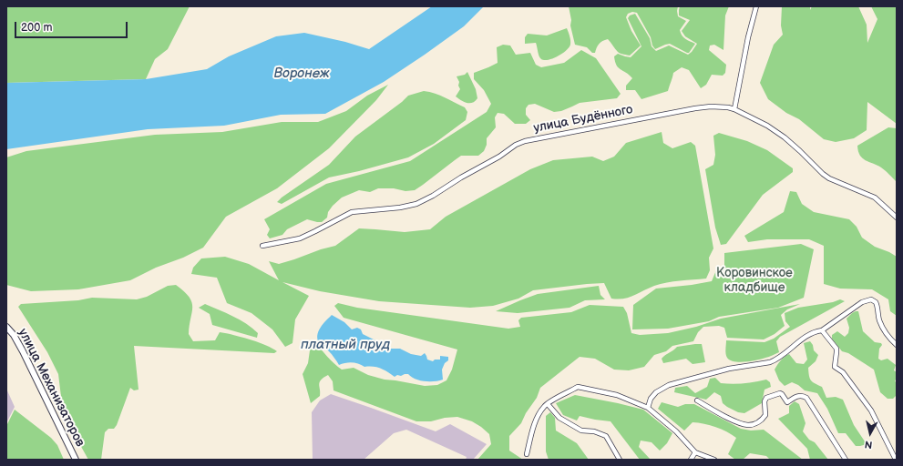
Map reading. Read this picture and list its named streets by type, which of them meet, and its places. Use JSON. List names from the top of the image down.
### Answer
{
  "streets": {
    "main road": ["улица Механизаторов"],
    "street": ["улица Будённого"]
  },
  "water": ["Воронеж", "платный пруд"],
  "parks": ["Коровинское кладбище"],
  "scale_bar": "200 m",
  "north": "bottom"
}
